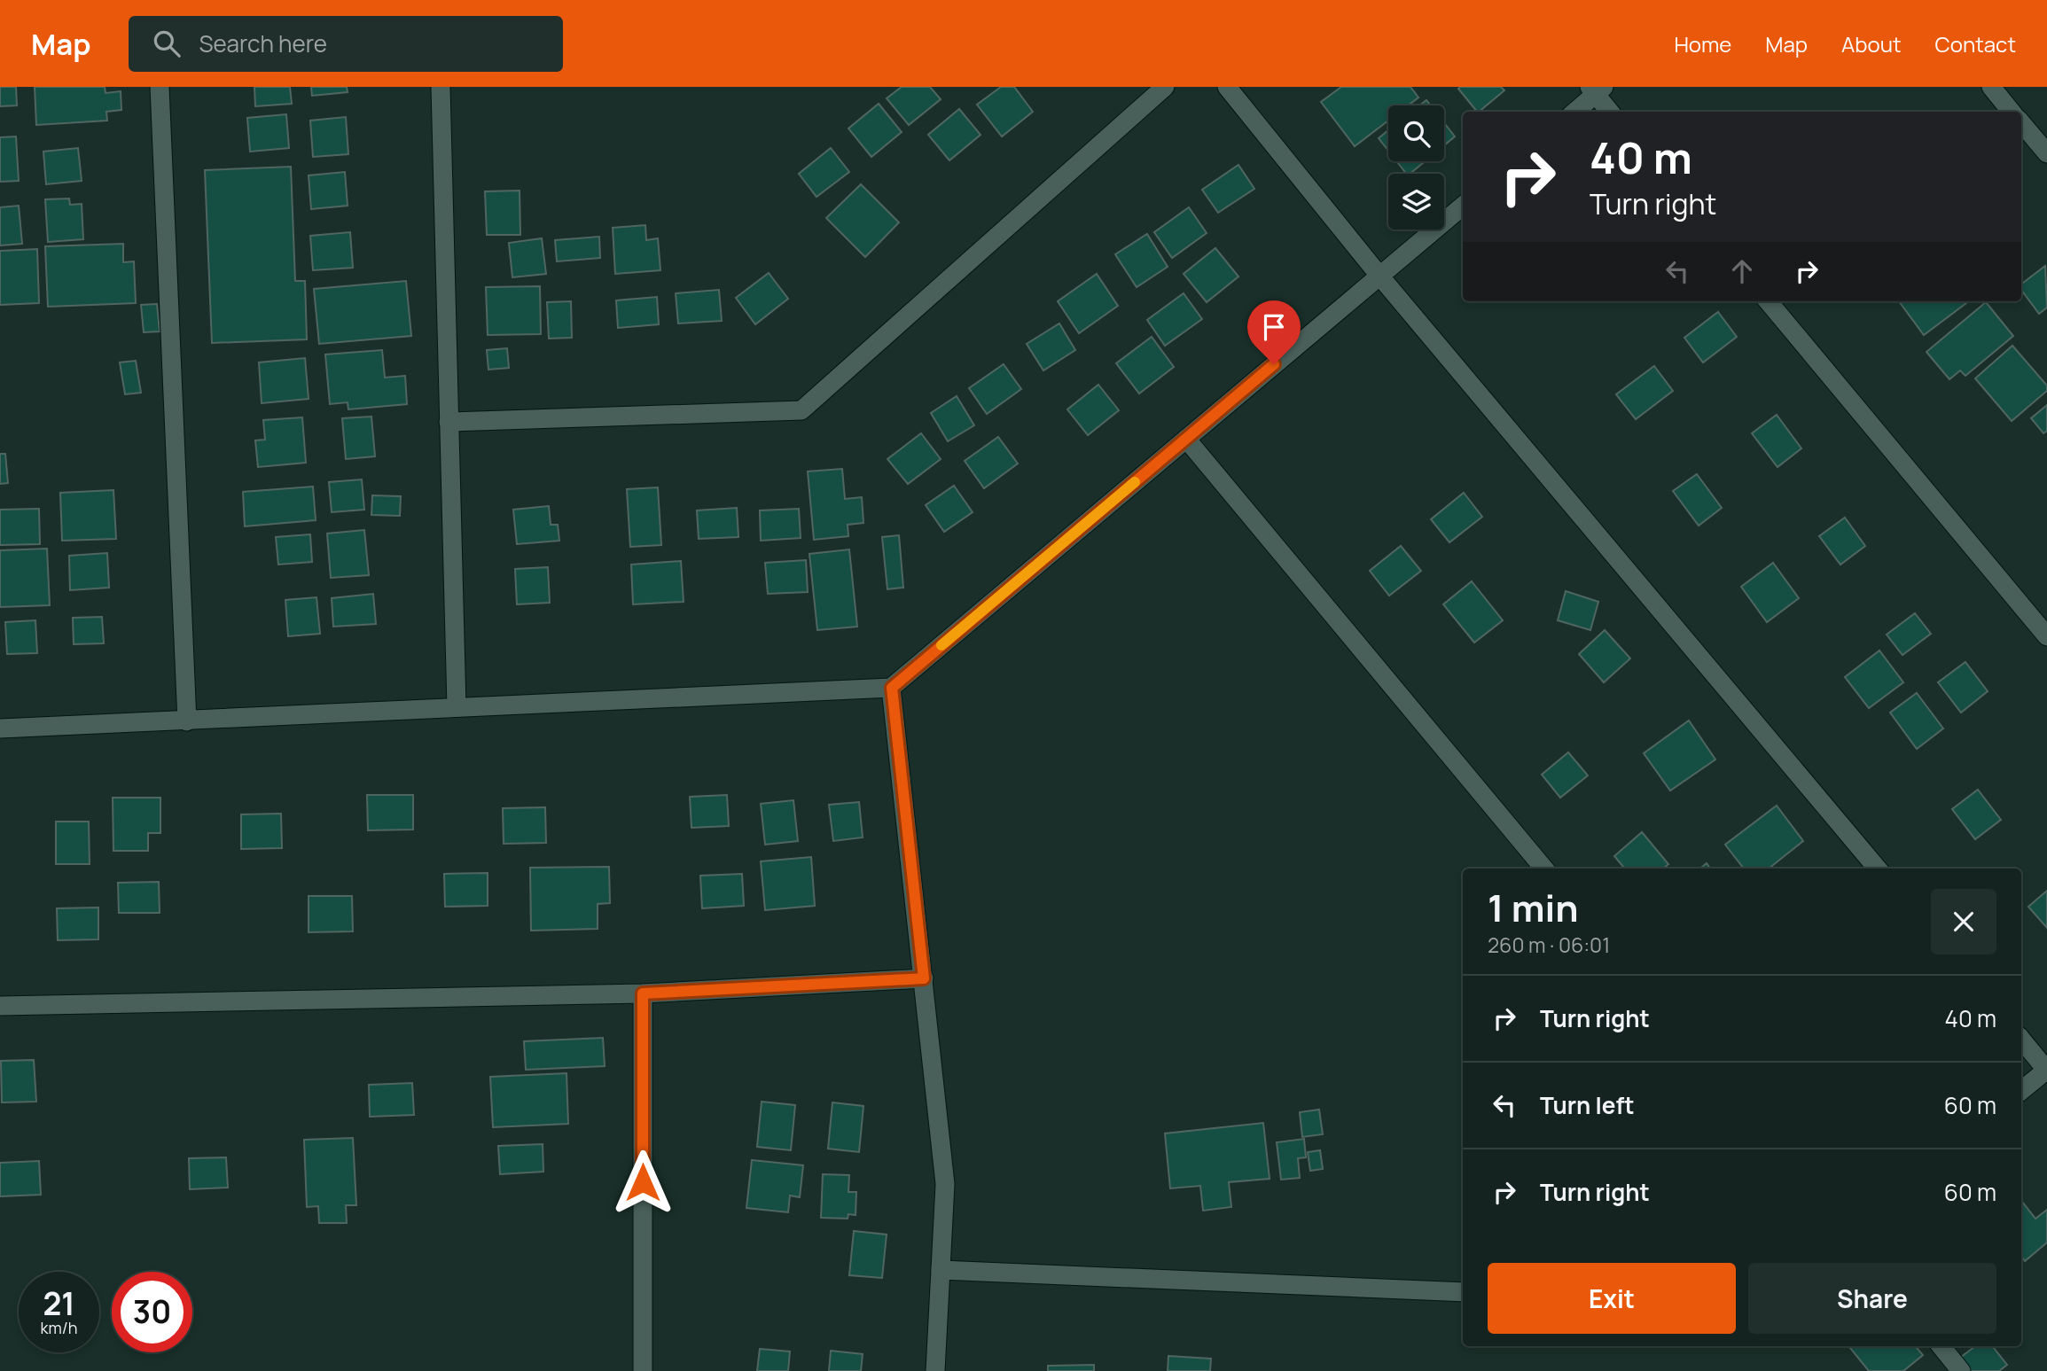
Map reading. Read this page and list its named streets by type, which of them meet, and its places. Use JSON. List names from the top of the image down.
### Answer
{
  "page": {
    "header": "Map",
    "search": "Search here",
    "nav": [
      "Home",
      "Map",
      "About",
      "Contact"
    ],
    "turn": ["40 m", "Turn right"],
    "heading": ["1 min", "260 m · 06:01"],
    "list": [
      {
        "name": "Turn right",
        "value": "40 m"
      },
      {
        "name": "Turn left",
        "value": "60 m"
      },
      {
        "name": "Turn right",
        "value": "60 m"
      }
    ],
    "buttons": ["Exit", "Share"],
    "speed": "21 km/h",
    "limit": "30"
  }
}
